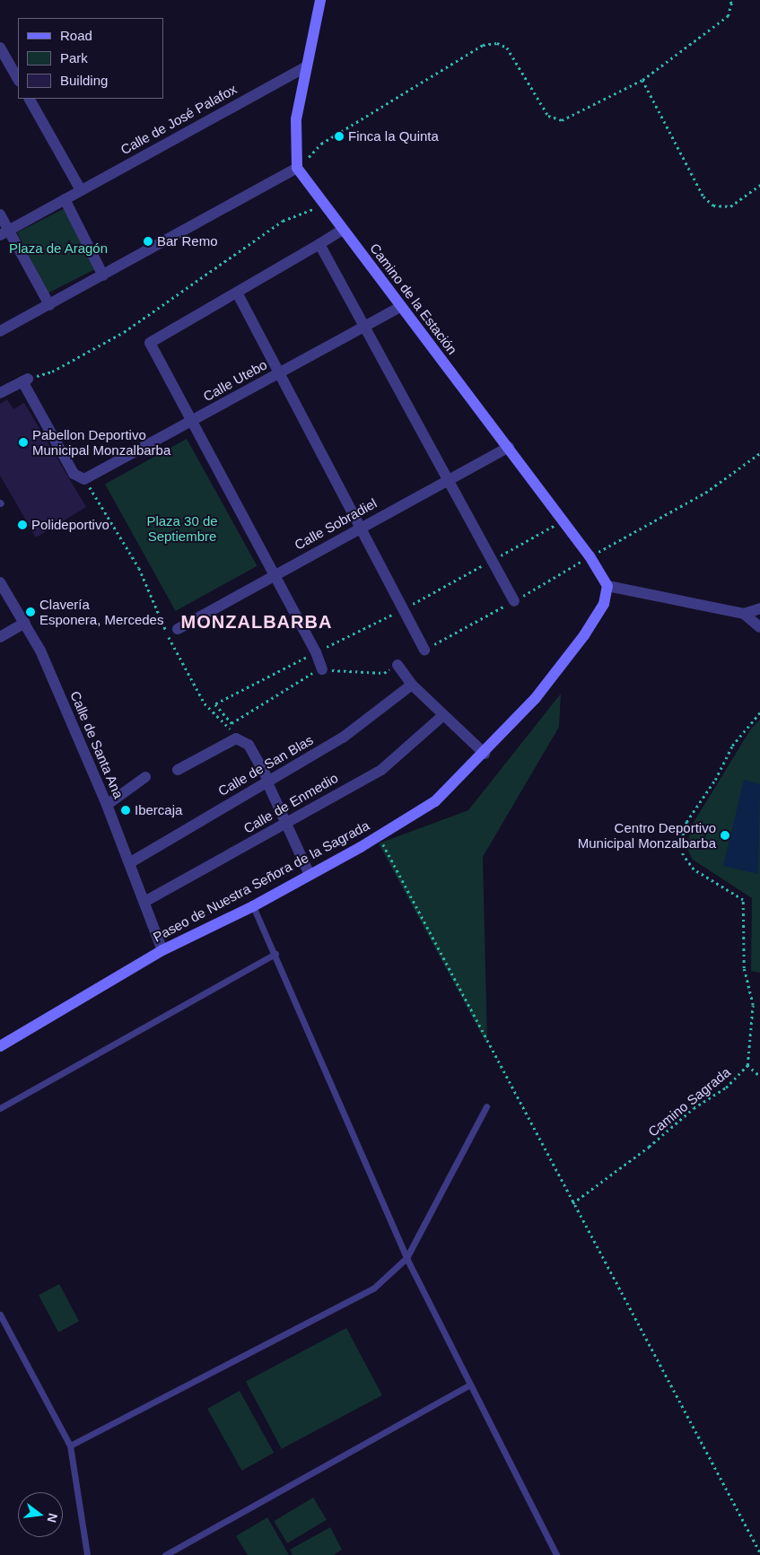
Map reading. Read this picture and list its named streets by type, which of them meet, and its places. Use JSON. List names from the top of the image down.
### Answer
{
  "streets": {
    "street": [
      "Calle de José Palafox",
      "Camino de la Estación",
      "Calle Utebo",
      "Calle Sobradiel",
      "Calle de Santa Ana",
      "Calle de San Blas",
      "Calle de Enmedio",
      "Paseo de Nuestra Señora de la Sagrada"
    ],
    "path": ["Camino Sagrada"]
  },
  "crossings": [
    ["Camino de la Estación", "Calle Utebo"],
    ["Camino de la Estación", "Calle Sobradiel"],
    ["Camino de la Estación", "Paseo de Nuestra Señora de la Sagrada"],
    ["Calle de Santa Ana", "Calle de San Blas"],
    ["Calle de Santa Ana", "Calle de Enmedio"],
    ["Calle de Santa Ana", "Paseo de Nuestra Señora de la Sagrada"]
  ],
  "districts": ["MONZALBARBA"],
  "parks": ["Plaza de Aragón", "Plaza 30 de Septiembre"],
  "places": [
    "Finca la Quinta",
    "Bar Remo",
    "Pabellon Deportivo Municipal Monzalbarba",
    "Polideportivo",
    "Clavería Esponera, Mercedes",
    "Ibercaja",
    "Centro Deportivo Municipal Monzalbarba"
  ],
  "legend": ["Road", "Park", "Building"],
  "north": "right"
}
